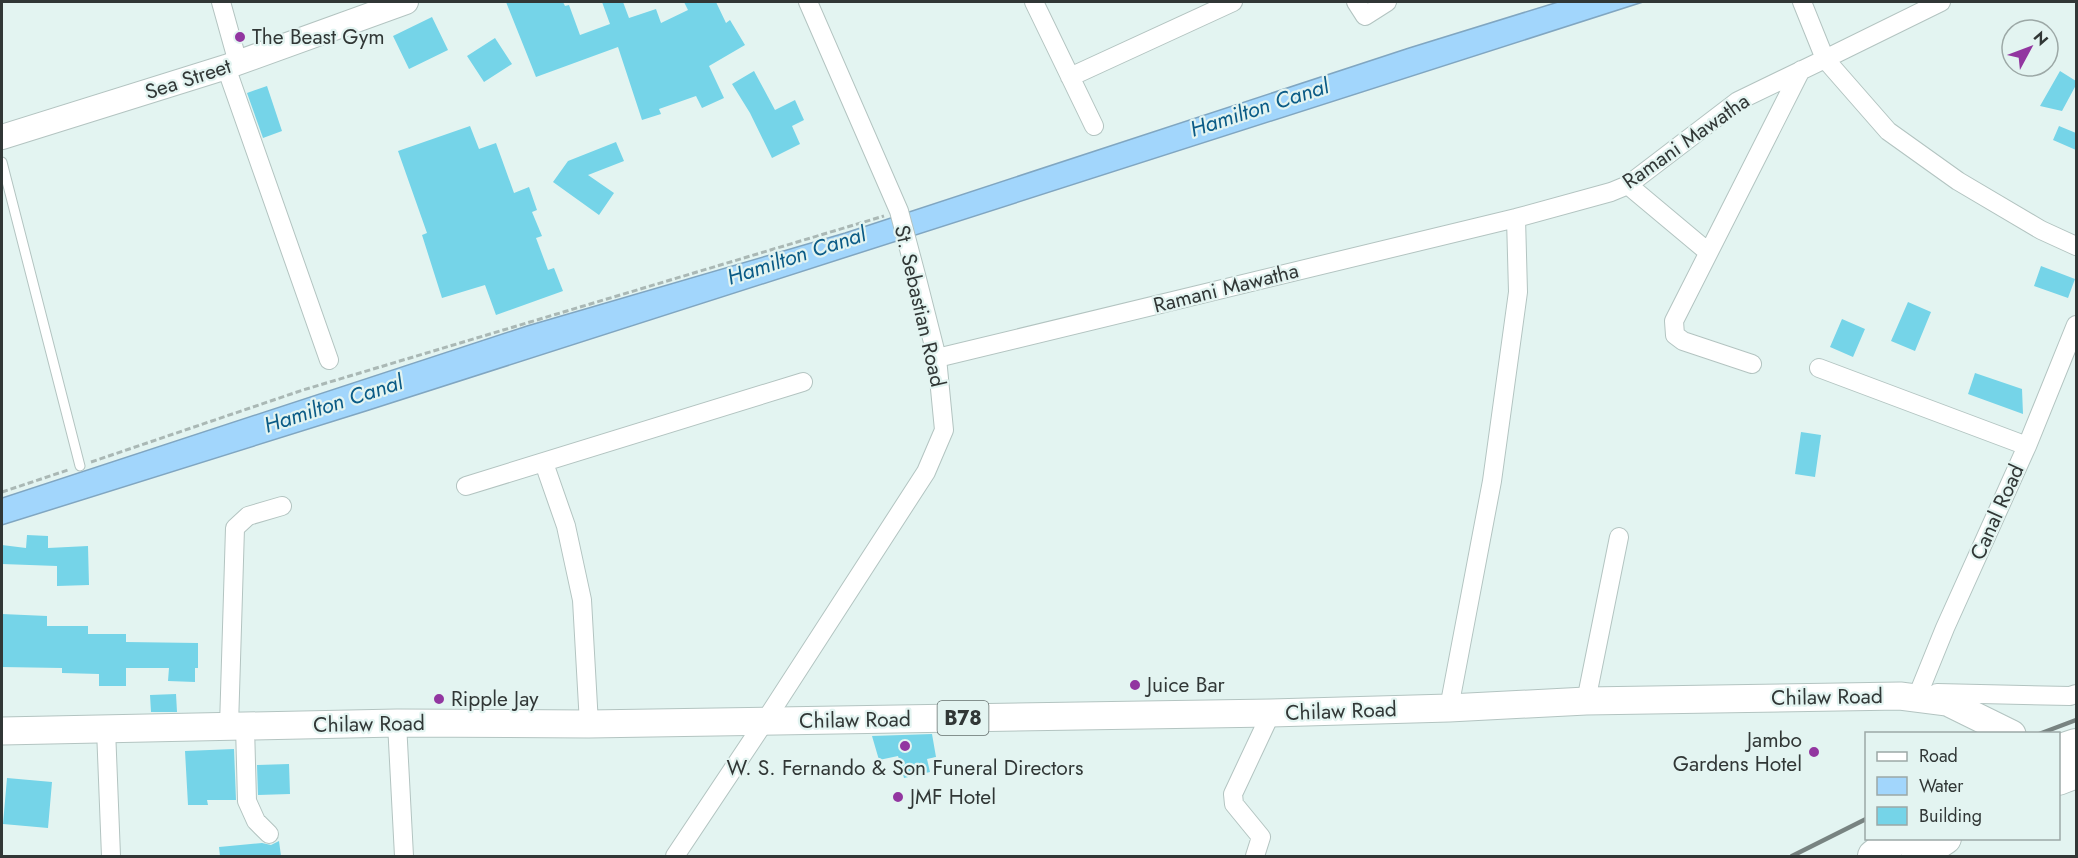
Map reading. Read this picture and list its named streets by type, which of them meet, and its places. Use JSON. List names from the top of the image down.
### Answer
{
  "streets": {
    "main road": ["Chilaw Road", "B78"],
    "street": [
      "Sea Street",
      "Ramani Mawatha",
      "St. Sebastian Road",
      "Canal Road"
    ]
  },
  "crossings": [
    ["Ramani Mawatha", "St. Sebastian Road"],
    ["St. Sebastian Road", "Chilaw Road"],
    ["Canal Road", "Chilaw Road"]
  ],
  "water": ["Hamilton Canal"],
  "places": [
    "The Beast Gym",
    "Juice Bar",
    "Ripple Jay",
    "W. S. Fernando & Son Funeral Directors",
    "Jambo Gardens Hotel",
    "JMF Hotel"
  ],
  "legend": ["Road", "Water", "Building"],
  "north": "top right"
}
